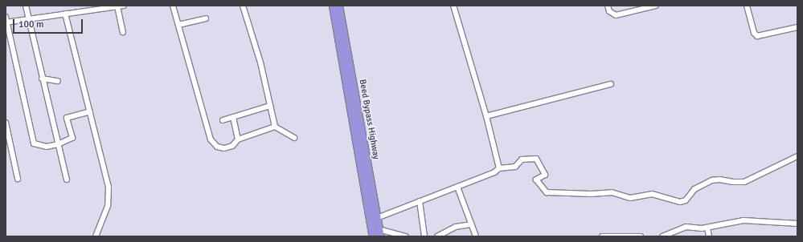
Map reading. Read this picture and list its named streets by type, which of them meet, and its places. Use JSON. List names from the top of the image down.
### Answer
{
  "streets": {
    "highway": ["Beed Bypass Highway"]
  },
  "scale_bar": "100 m"
}
